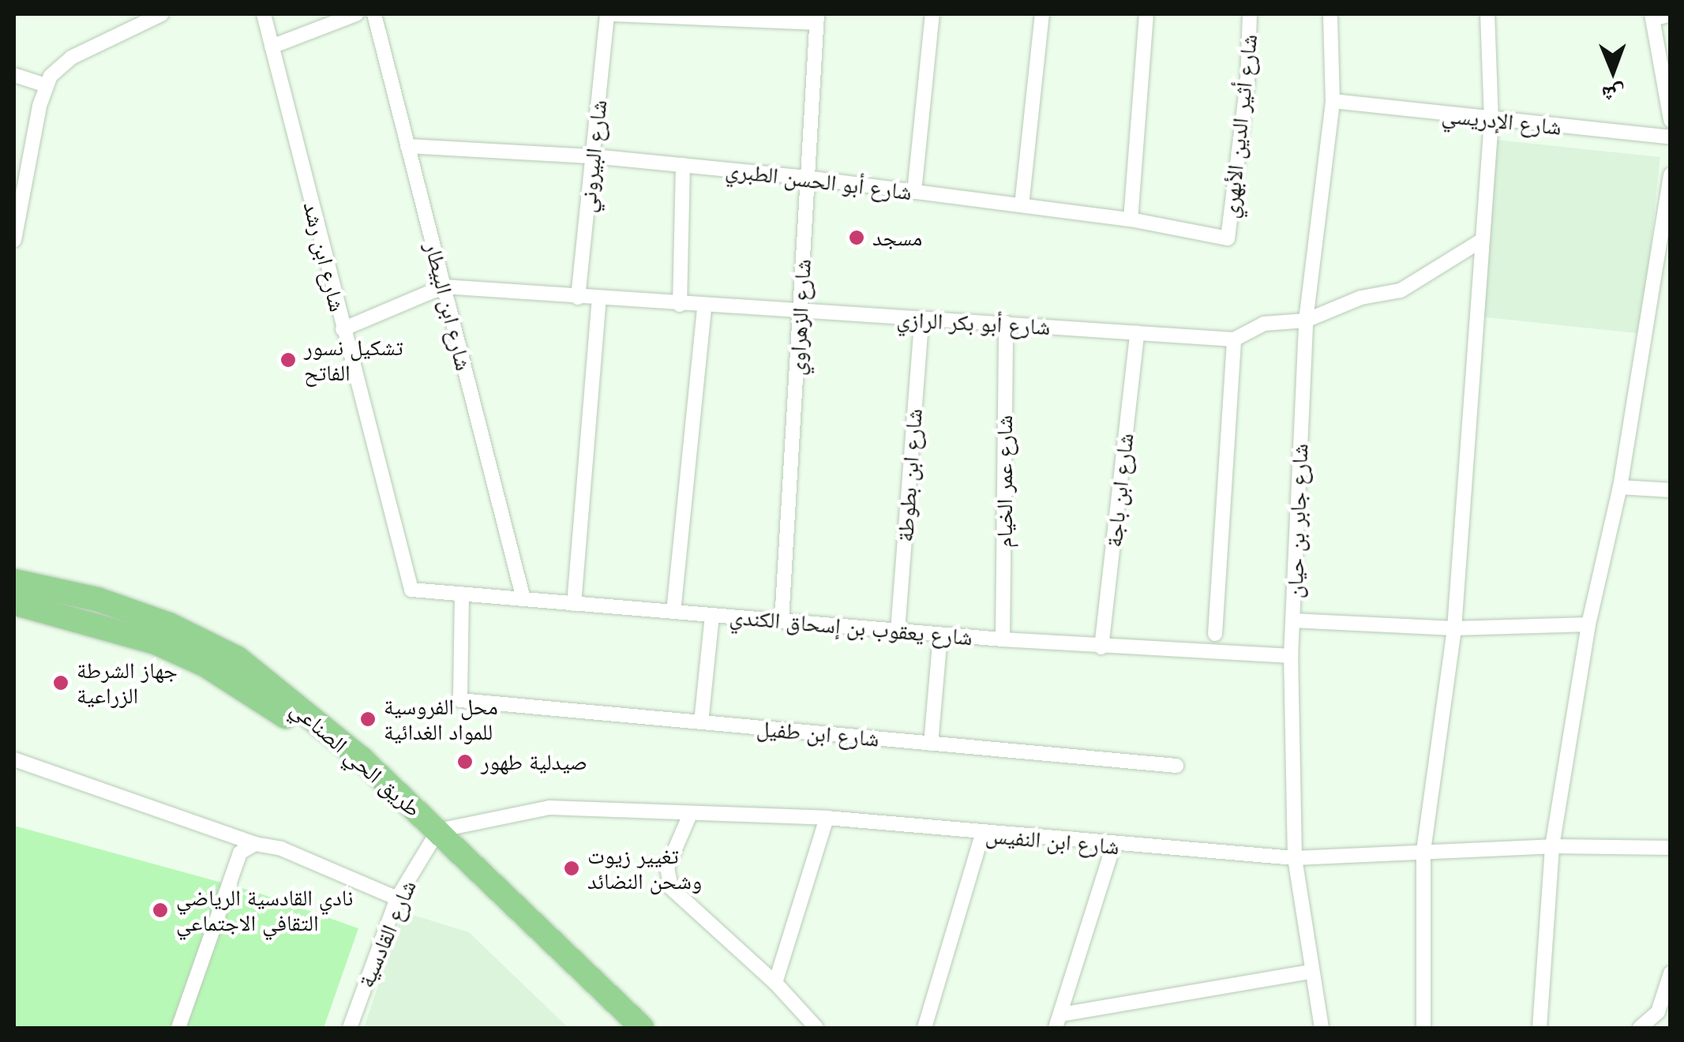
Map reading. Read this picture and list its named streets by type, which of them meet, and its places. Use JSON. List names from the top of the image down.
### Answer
{
  "streets": {
    "highway": ["طريق الحي الصناعي"],
    "street": [
      "شارع الإدريسي",
      "شارع أثير الدين الأبهري",
      "شارع البيروني",
      "شارع أبو الحسن الطبري",
      "شارع ابن رشد",
      "شارع ابن البيطار",
      "شارع الزهراوي",
      "شارع أبو بكر الرازي",
      "شارع ابن بطوطة",
      "شارع عمر الخيام",
      "شارع ابن باجة",
      "شارع جابر بن حيان",
      "شارع يعقوب بن إسحاق الكندي",
      "شارع ابن طفيل",
      "شارع ابن النفيس",
      "شارع القادسية"
    ]
  },
  "crossings": [
    ["شارع الإدريسي", "شارع جابر بن حيان"],
    ["شارع أثير الدين الأبهري", "شارع أبو الحسن الطبري"],
    ["شارع البيروني", "شارع أبو الحسن الطبري"],
    ["شارع البيروني", "شارع أبو بكر الرازي"],
    ["شارع أبو الحسن الطبري", "شارع ابن البيطار"],
    ["شارع أبو الحسن الطبري", "شارع الزهراوي"],
    ["شارع ابن رشد", "شارع يعقوب بن إسحاق الكندي"],
    ["شارع ابن البيطار", "شارع أبو بكر الرازي"],
    ["شارع ابن البيطار", "شارع يعقوب بن إسحاق الكندي"],
    ["شارع الزهراوي", "شارع أبو بكر الرازي"],
    ["شارع الزهراوي", "شارع يعقوب بن إسحاق الكندي"],
    ["شارع أبو بكر الرازي", "شارع ابن بطوطة"],
    ["شارع أبو بكر الرازي", "شارع عمر الخيام"],
    ["شارع أبو بكر الرازي", "شارع ابن باجة"],
    ["شارع أبو بكر الرازي", "شارع جابر بن حيان"],
    ["شارع ابن بطوطة", "شارع يعقوب بن إسحاق الكندي"],
    ["شارع عمر الخيام", "شارع يعقوب بن إسحاق الكندي"],
    ["شارع ابن باجة", "شارع يعقوب بن إسحاق الكندي"],
    ["شارع جابر بن حيان", "شارع يعقوب بن إسحاق الكندي"],
    ["شارع جابر بن حيان", "شارع ابن النفيس"],
    ["شارع يعقوب بن إسحاق الكندي", "شارع ابن طفيل"],
    ["طريق الحي الصناعي", "شارع ابن النفيس"],
    ["طريق الحي الصناعي", "شارع القادسية"],
    ["شارع ابن النفيس", "شارع القادسية"]
  ],
  "places": [
    "مسجد",
    "تشكيل نسور الفاتح",
    "جهاز الشرطة الزراعية",
    "محل الفروسية للمواد الغدائية",
    "صيدلية طهور",
    "تغيير زيوت وشحن النضائد",
    "نادي القادسية الرياضي التقافي الاجتماعي"
  ],
  "north": "bottom"
}
